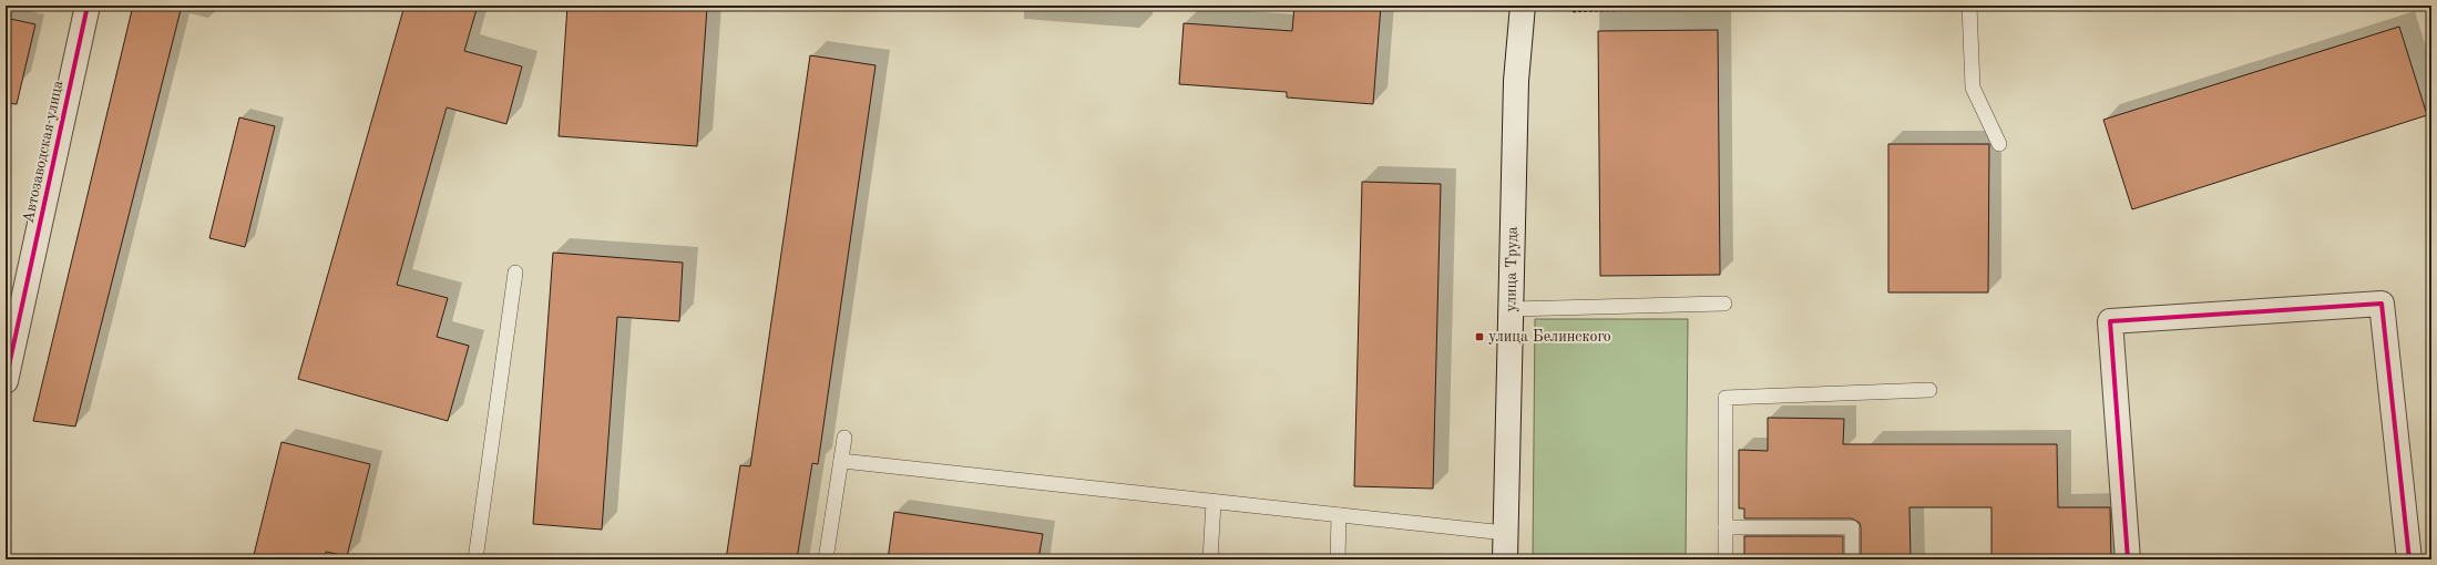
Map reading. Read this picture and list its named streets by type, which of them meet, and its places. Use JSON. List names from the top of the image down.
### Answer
{
  "streets": {
    "street": ["Автозаводская улица", "улица Труда"]
  },
  "places": {
    "transit": ["улица Белинского"]
  }
}
